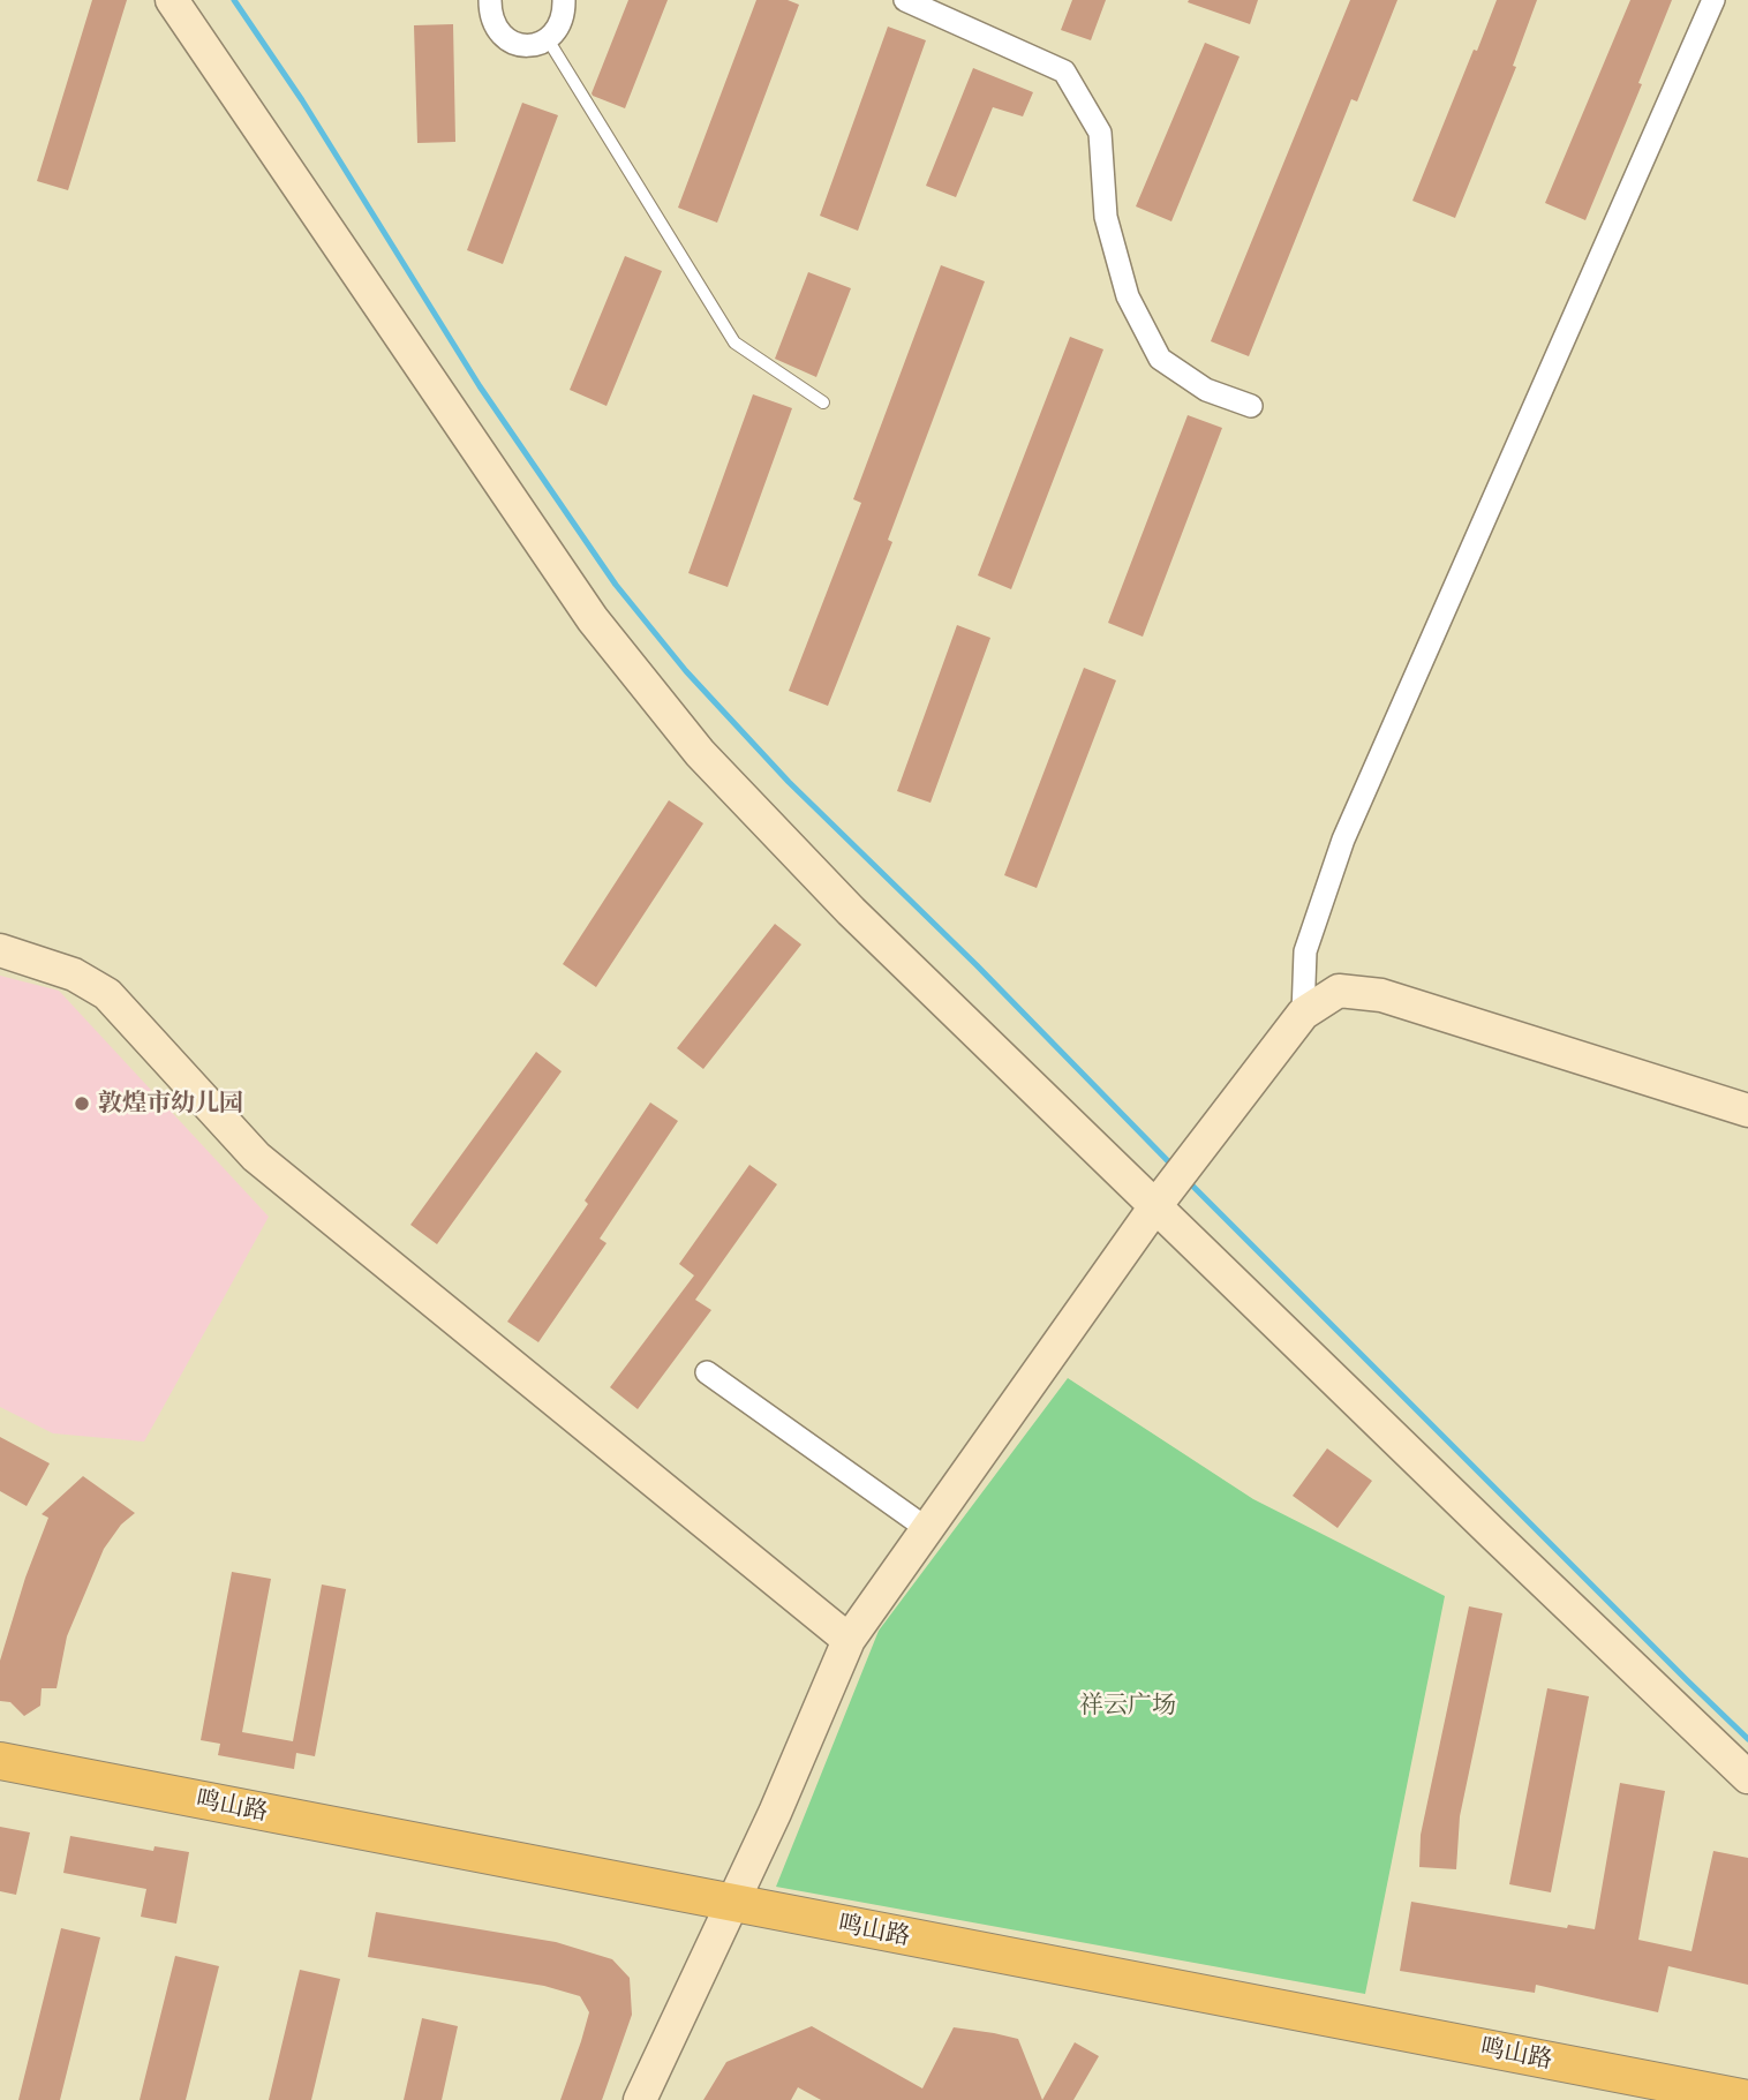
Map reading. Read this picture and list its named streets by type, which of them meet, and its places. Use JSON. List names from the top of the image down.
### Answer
{
  "streets": {
    "main road": ["鸣山路"]
  },
  "parks": ["祥云广场"],
  "places": ["敦煌市幼儿园"]
}
